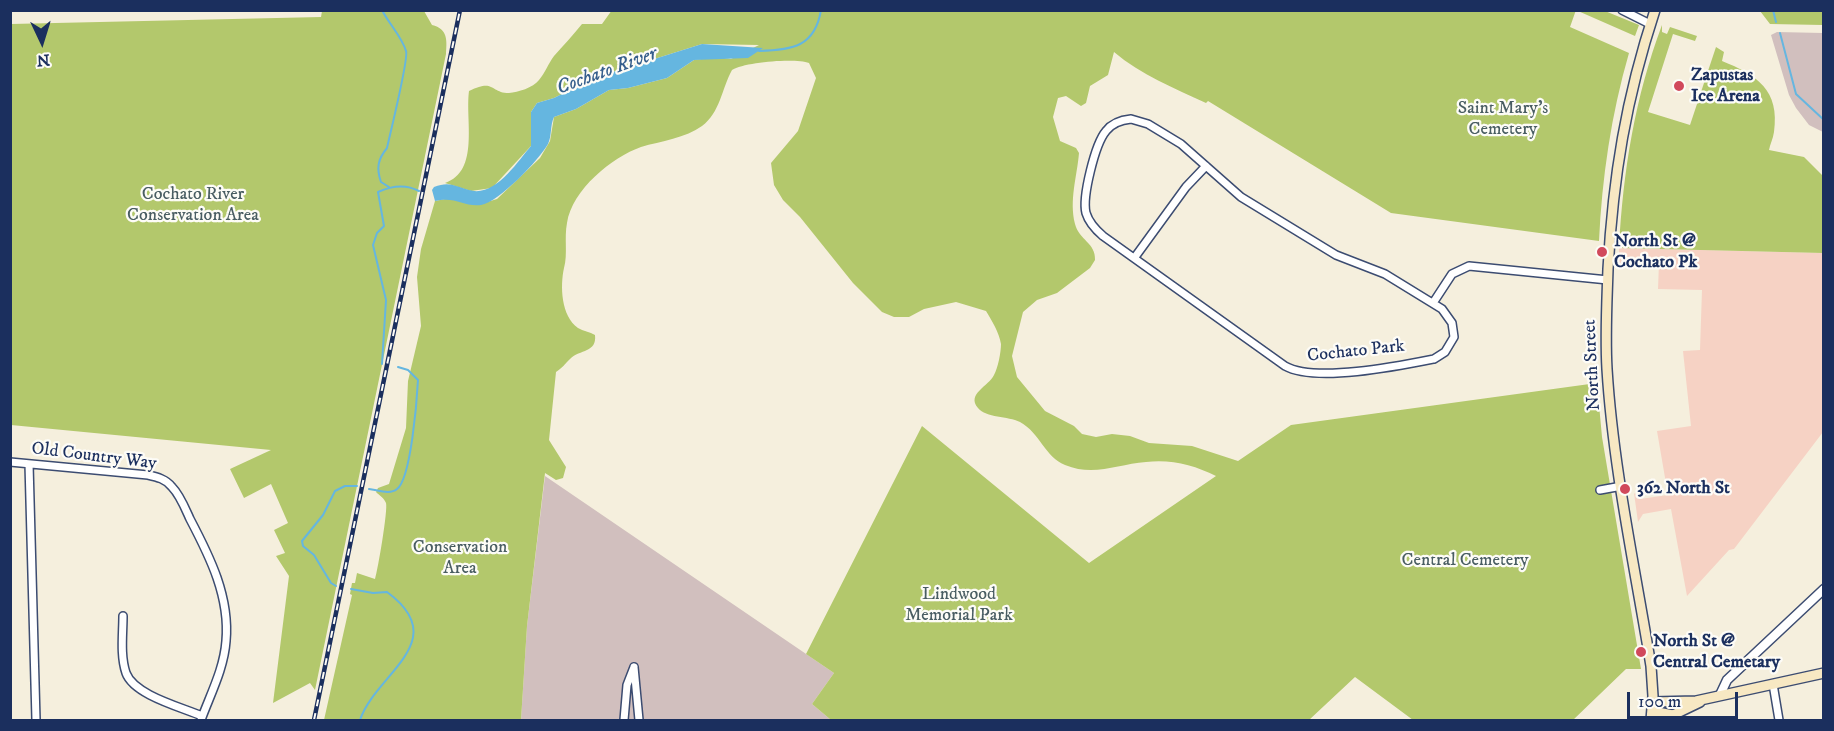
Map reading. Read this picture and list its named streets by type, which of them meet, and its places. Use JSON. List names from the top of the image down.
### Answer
{
  "streets": {
    "main road": ["North Street"],
    "street": ["Cochato Park", "Old Country Way"]
  },
  "water": ["Cochato River"],
  "parks": [
    "Saint Mary's Cemetery",
    "Cochato River Conservation Area",
    "Conservation Area",
    "Central Cemetery",
    "Lindwood Memorial Park"
  ],
  "places": [
    "Zapustas Ice Arena",
    "North St @ Cochato Pk",
    "362 North St",
    "North St @ Central Cemetary"
  ],
  "scale_bar": "100 m",
  "north": "bottom"
}
